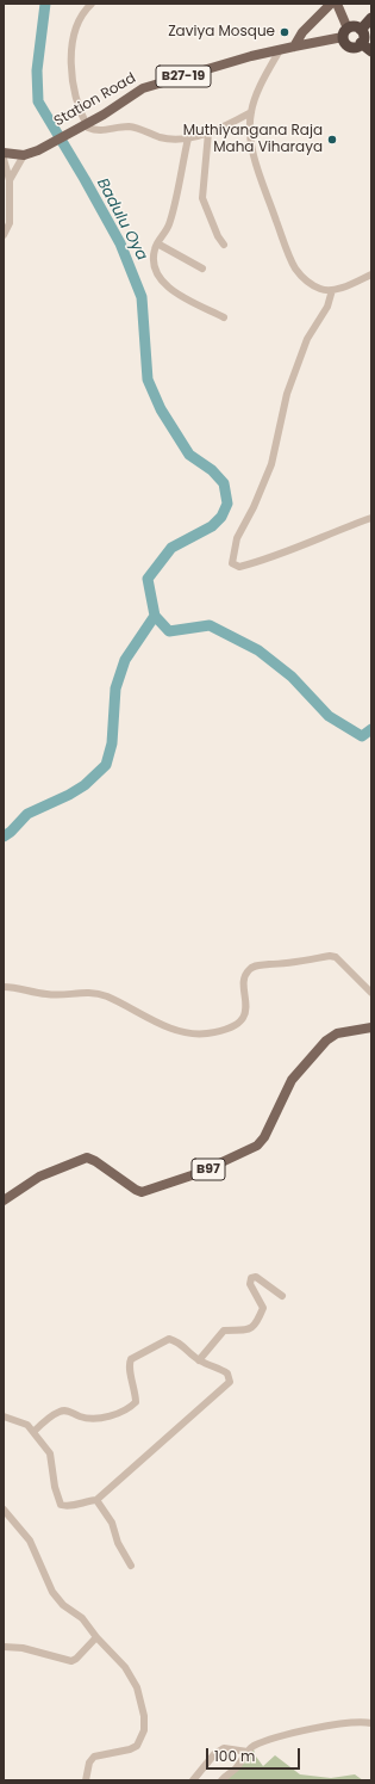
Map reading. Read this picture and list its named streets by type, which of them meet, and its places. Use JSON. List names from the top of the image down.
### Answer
{
  "streets": {
    "main road": ["B27-19", "Station Road", "B97"]
  },
  "water": ["Badulu Oya"],
  "places": ["Zaviya Mosque", "Muthiyangana Raja Maha Viharaya"],
  "scale_bar": "100 m"
}
